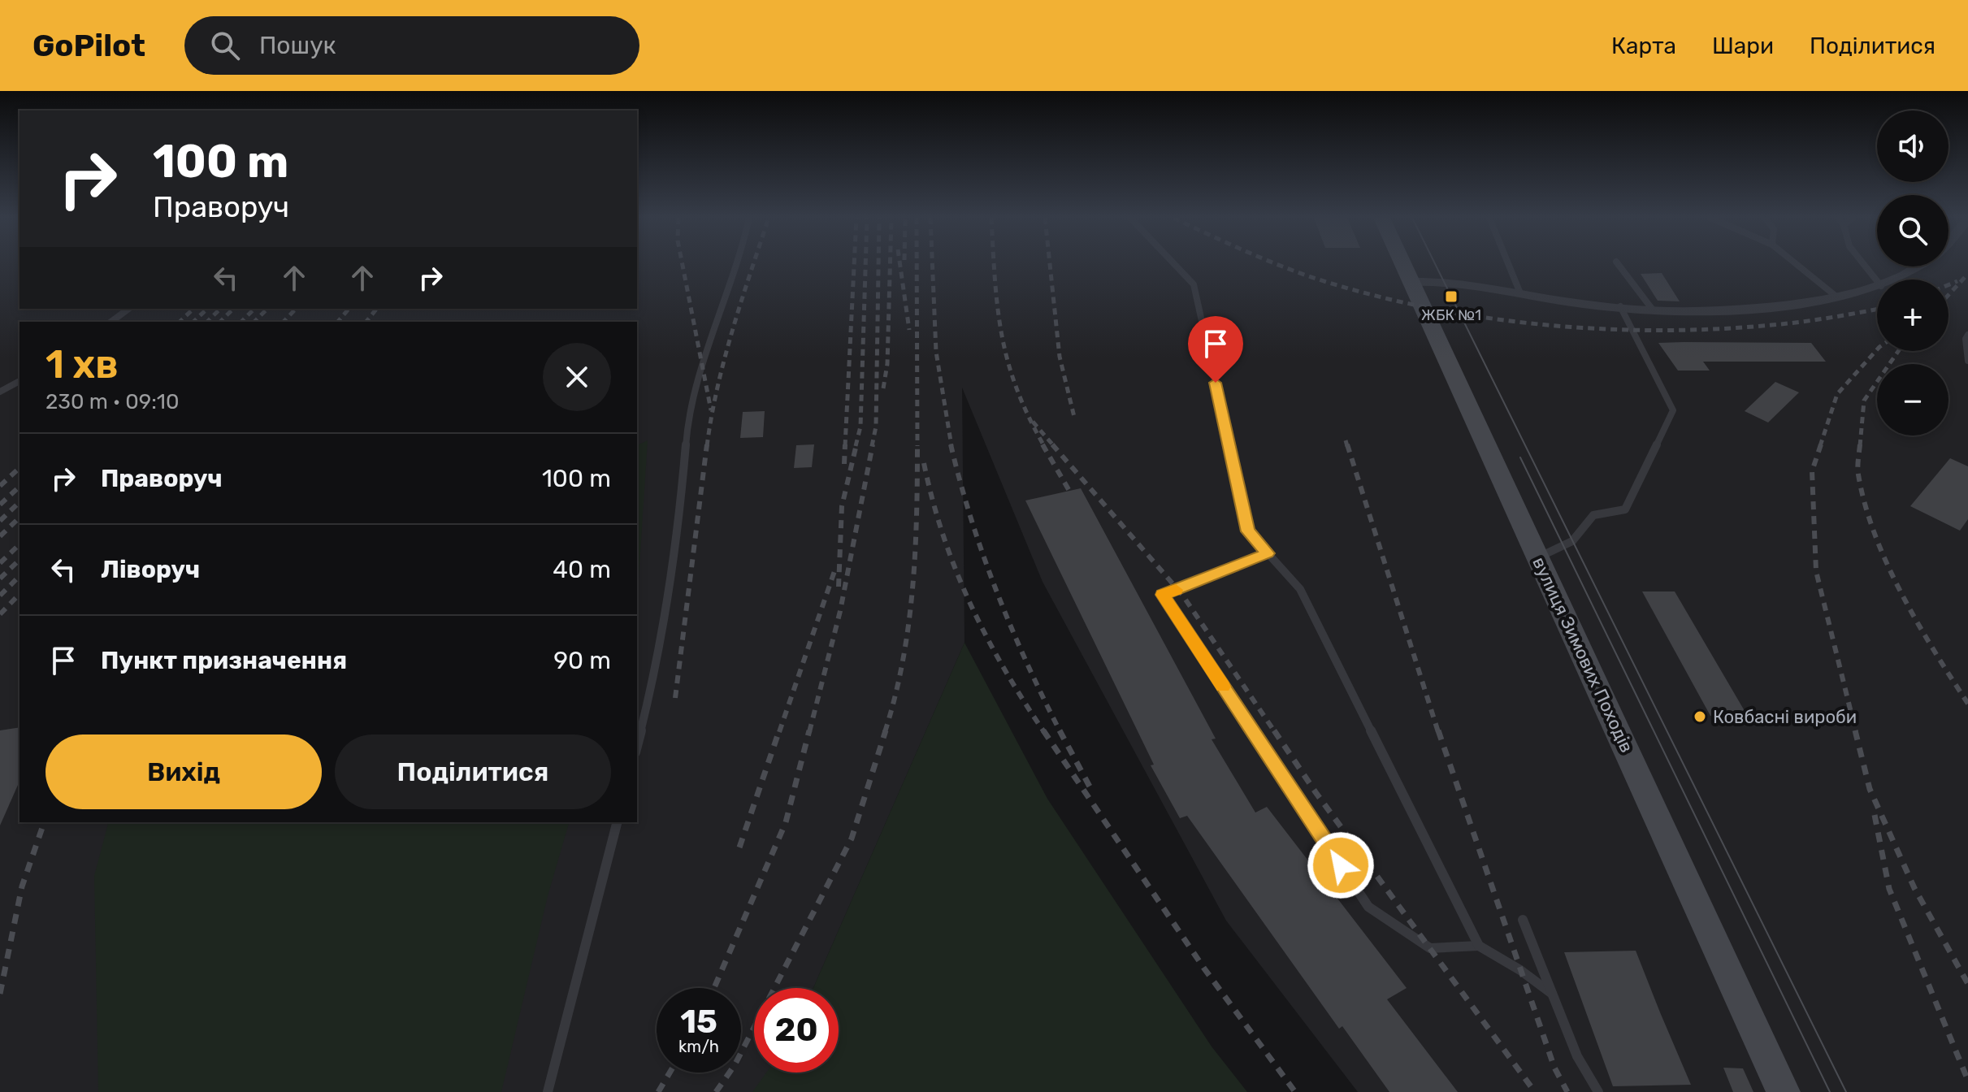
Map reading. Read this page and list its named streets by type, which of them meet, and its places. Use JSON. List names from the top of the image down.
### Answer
{
  "streets": {
    "main road": ["вулиця Зимових Походів"]
  },
  "places": {
    "transit": ["ЖБК №1"],
    "other": ["Ковбасні вироби"]
  },
  "page": {
    "header": "GoPilot",
    "search": "Пошук",
    "nav": ["Карта", "Шари", "Поділитися"],
    "map_buttons": ["+", "−"],
    "turn": ["100 m", "Праворуч"],
    "heading": ["1 хв", "230 m · 09:10"],
    "list": [
      {
        "name": "Праворуч",
        "value": "100 m"
      },
      {
        "name": "Ліворуч",
        "value": "40 m"
      },
      {
        "name": "Пункт призначення",
        "value": "90 m"
      }
    ],
    "buttons": ["Вихід", "Поділитися"],
    "speed": "15 km/h",
    "limit": "20"
  }
}
